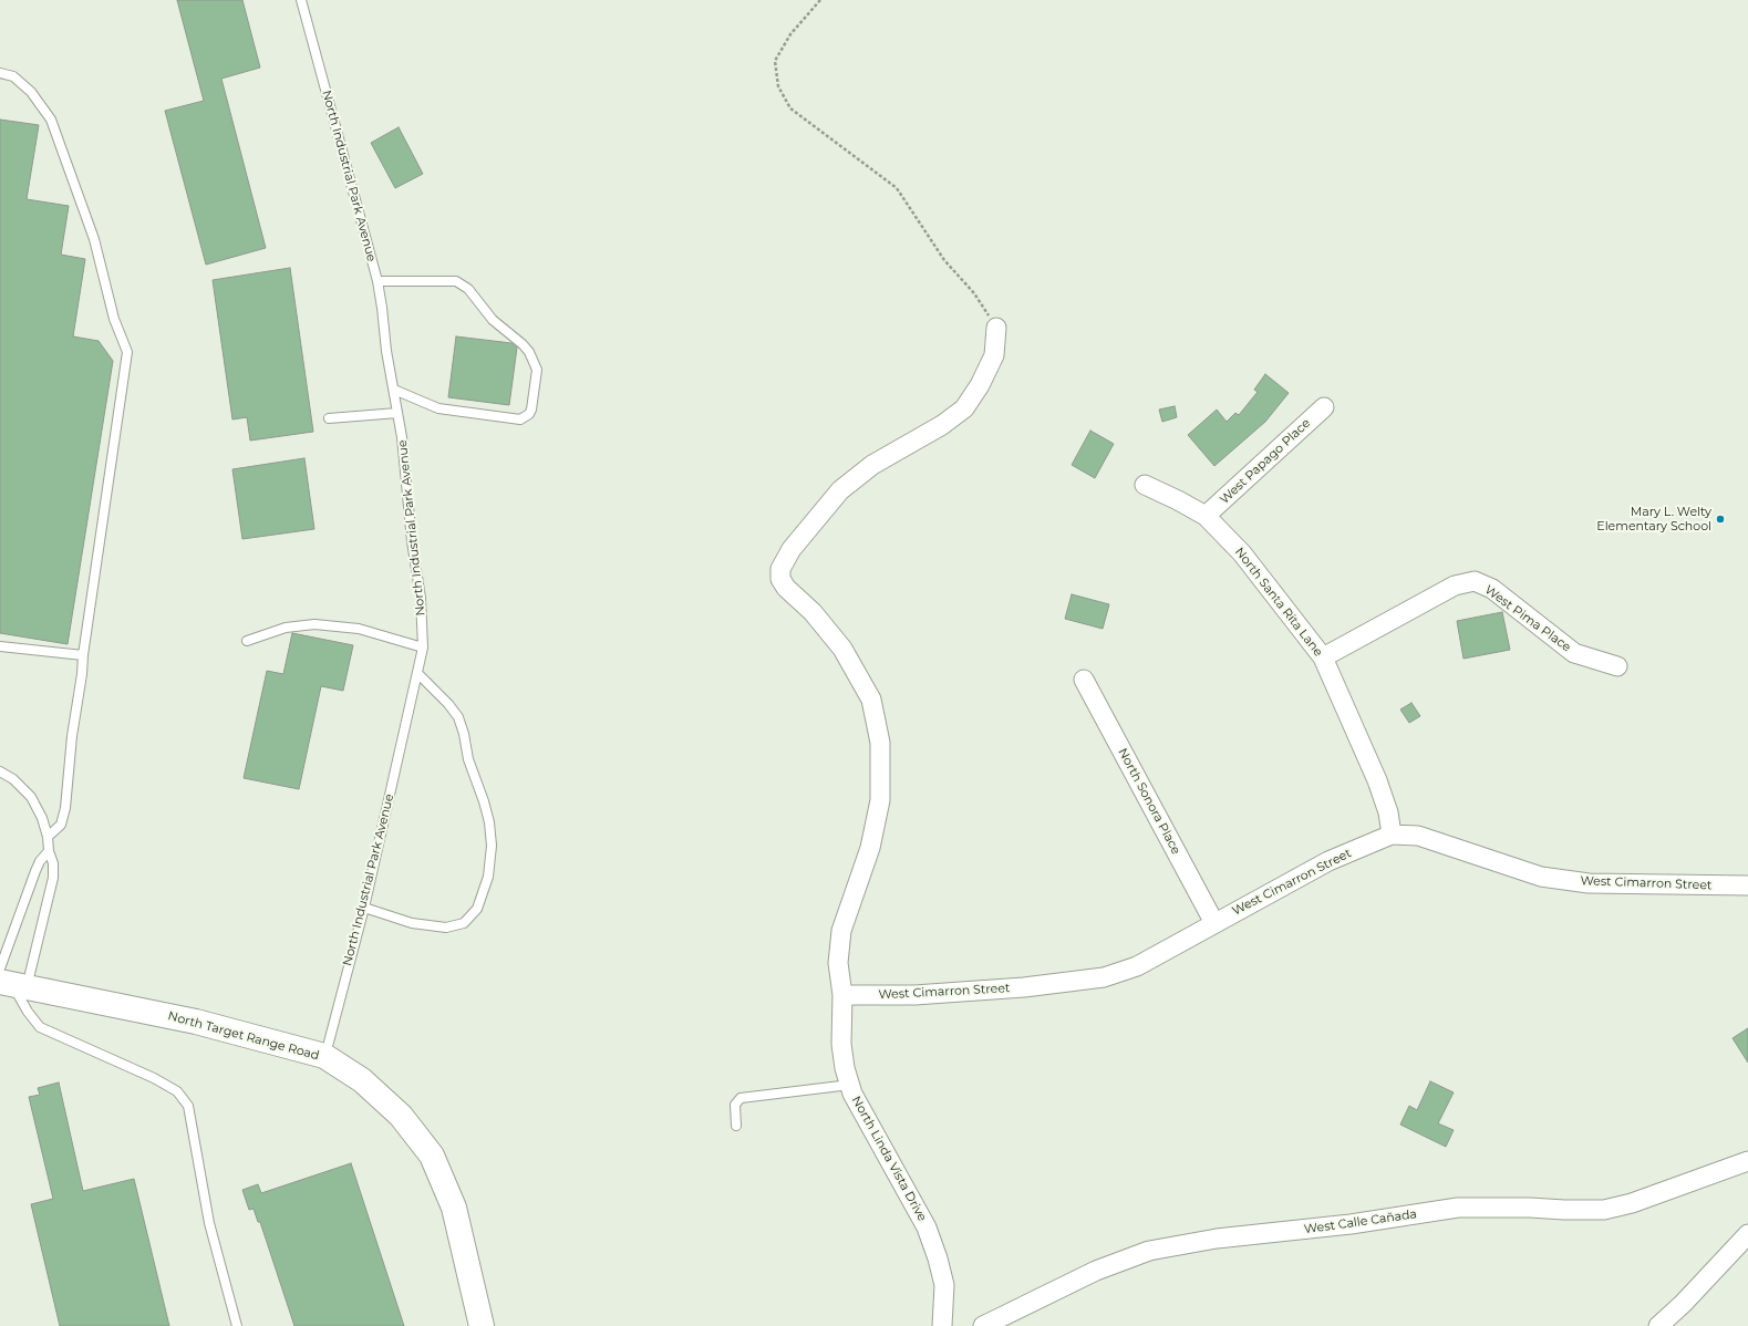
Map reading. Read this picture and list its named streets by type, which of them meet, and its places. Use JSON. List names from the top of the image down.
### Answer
{
  "streets": {
    "street": [
      "West Papago Place",
      "North Santa Rita Lane",
      "West Pima Place",
      "North Sonora Place",
      "West Cimarron Street",
      "North Target Range Road",
      "North Linda Vista Drive",
      "West Calle Cañada"
    ],
    "lane": ["North Industrial Park Avenue"]
  },
  "crossings": [
    ["North Industrial Park Avenue", "North Target Range Road"],
    ["West Papago Place", "North Santa Rita Lane"],
    ["North Santa Rita Lane", "West Pima Place"],
    ["North Santa Rita Lane", "West Cimarron Street"],
    ["North Sonora Place", "West Cimarron Street"],
    ["West Cimarron Street", "North Linda Vista Drive"]
  ],
  "places": ["Mary L. Welty Elementary School"]
}
